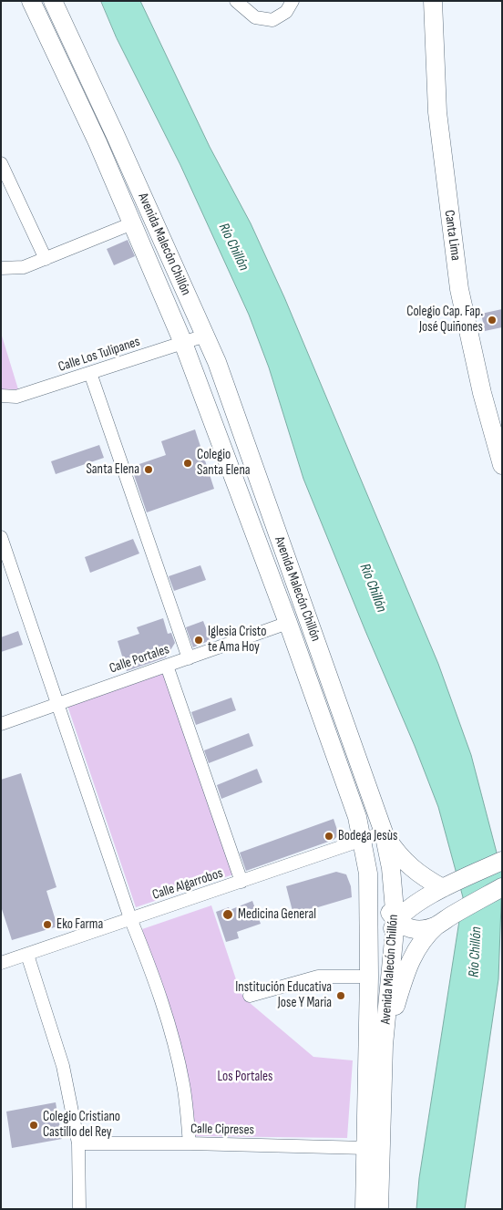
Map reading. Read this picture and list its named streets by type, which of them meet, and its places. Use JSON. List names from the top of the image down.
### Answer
{
  "streets": {
    "main road": ["Canta Lima", "Avenida Malecón Chillón"],
    "street": [
      "Calle Los Tulipanes",
      "Calle Portales",
      "Calle Algarrobos",
      "Calle Cipreses"
    ]
  },
  "crossings": [
    ["Avenida Malecón Chillón", "Calle Los Tulipanes"],
    ["Avenida Malecón Chillón", "Calle Portales"],
    ["Avenida Malecón Chillón", "Calle Algarrobos"],
    ["Avenida Malecón Chillón", "Calle Cipreses"]
  ],
  "water": ["Río Chillón"],
  "parks": ["Los Portales"],
  "places": [
    "Colegio Cap. Fap. José Quiñones",
    "Colegio Santa Elena",
    "Santa Elena",
    "Iglesia Cristo te Ama Hoy",
    "Bodega Jesùs",
    "Medicina General",
    "Eko Farma",
    "Institución Educativa Jose Y Maria",
    "Colegio Cristiano Castillo del Rey"
  ]
}
